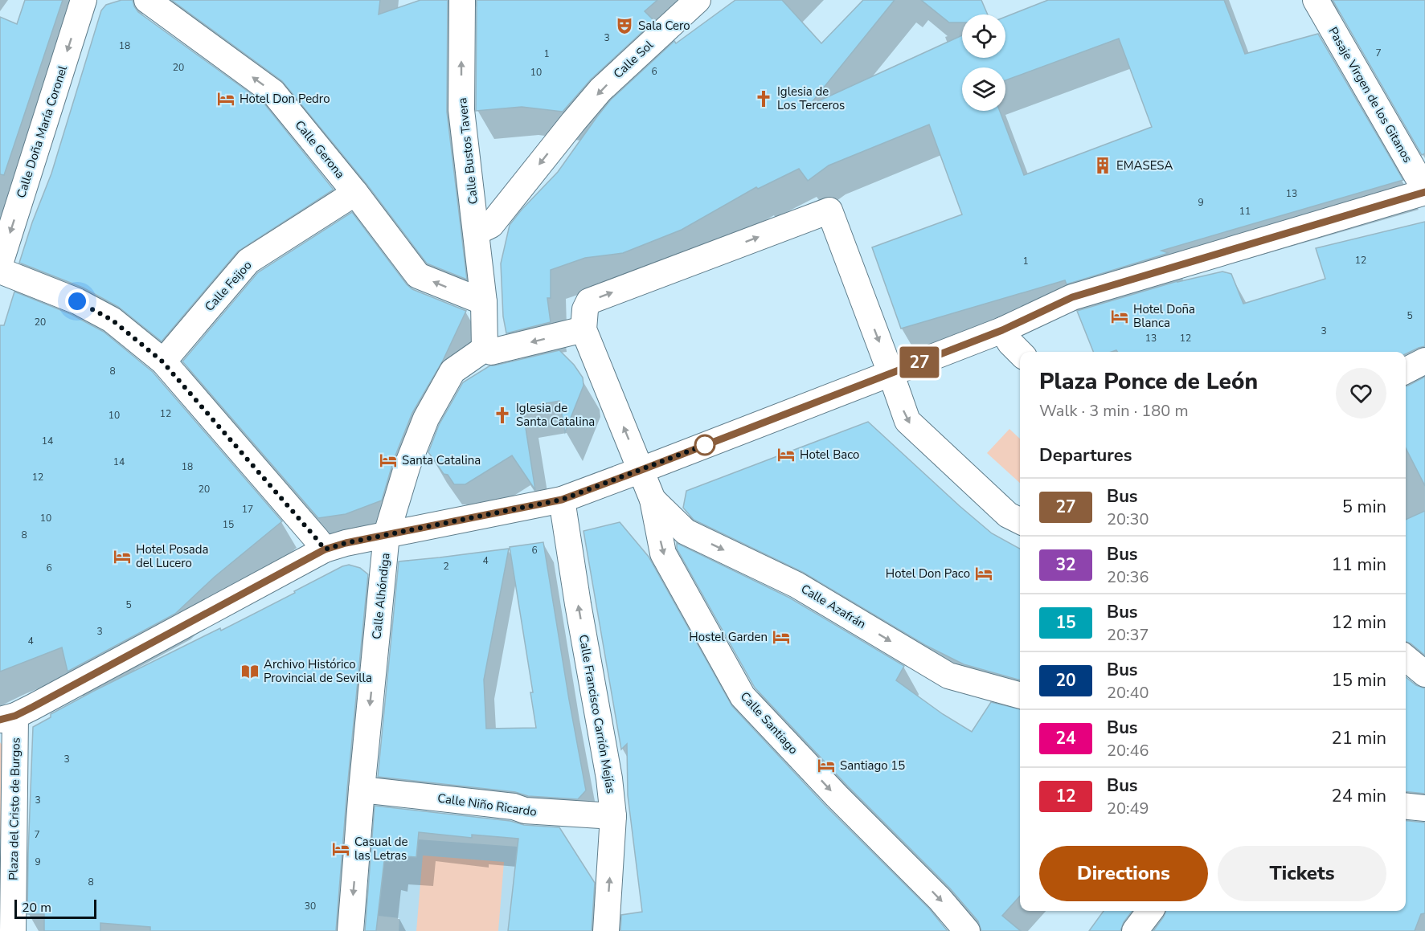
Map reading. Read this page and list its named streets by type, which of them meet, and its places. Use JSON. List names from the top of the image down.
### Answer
{
  "streets": {
    "street": [
      "Calle Sol",
      "Pasaje Virgen de los Gitanos",
      "Calle Doña María Coronel",
      "Calle Gerona",
      "Calle Bustos Tavera",
      "Calle Feijoo",
      "Calle Alhóndiga",
      "Calle Azafrán",
      "Calle Francisco Carrión Mejías",
      "Calle Santiago",
      "Calle Niño Ricardo",
      "Plaza del Cristo de Burgos"
    ]
  },
  "crossings": [
    ["Calle Sol", "Calle Bustos Tavera"],
    ["Calle Gerona", "Calle Bustos Tavera"],
    ["Calle Gerona", "Calle Feijoo"],
    ["Calle Bustos Tavera", "Calle Alhóndiga"],
    ["Calle Alhóndiga", "Calle Niño Ricardo"],
    ["Calle Azafrán", "Calle Santiago"],
    ["Calle Francisco Carrión Mejías", "Calle Niño Ricardo"]
  ],
  "one_way": [
    "Calle Sol",
    "Calle Doña María Coronel",
    "Calle Gerona",
    "Calle Bustos Tavera",
    "Calle Alhóndiga",
    "Calle Francisco Carrión Mejías"
  ],
  "places": {
    "theatre": ["Sala Cero"],
    "hotel": [
      "Hotel Don Pedro",
      "Hotel Doña Blanca",
      "Hotel Baco",
      "Santa Catalina",
      "Hotel Posada del Lucero",
      "Hotel Don Paco",
      "Hostel Garden",
      "Santiago 15",
      "Casual de las Letras"
    ],
    "church": ["Iglesia de Los Terceros", "Iglesia de Santa Catalina"],
    "building": ["EMASESA"],
    "library": ["Archivo Histórico Provincial de Sevilla"]
  },
  "lines": ["bus line 27"],
  "house_numbers": [
    "3",
    "18",
    "7",
    "1",
    "20",
    "6",
    "10",
    "13",
    "9",
    "11",
    "12",
    "1",
    "5",
    "20",
    "3",
    "13",
    "12",
    "8",
    "12",
    "10",
    "14",
    "14",
    "18",
    "12",
    "20",
    "17",
    "10",
    "15",
    "8",
    "6",
    "4",
    "2",
    "6",
    "5",
    "3",
    "4",
    "3",
    "3",
    "7",
    "9",
    "8",
    "30"
  ],
  "scale_bar": "20 m",
  "page": {
    "on_map": "27",
    "heading": [
      ["Plaza Ponce de León", "Walk · 3 min · 180 m"],
      "Departures"
    ],
    "list": [
      {
        "mark": "27",
        "name": "Bus",
        "note": "20:30",
        "value": "5 min"
      },
      {
        "mark": "32",
        "name": "Bus",
        "note": "20:36",
        "value": "11 min"
      },
      {
        "mark": "15",
        "name": "Bus",
        "note": "20:37",
        "value": "12 min"
      },
      {
        "mark": "20",
        "name": "Bus",
        "note": "20:40",
        "value": "15 min"
      },
      {
        "mark": "24",
        "name": "Bus",
        "note": "20:46",
        "value": "21 min"
      },
      {
        "mark": "12",
        "name": "Bus",
        "note": "20:49",
        "value": "24 min"
      }
    ],
    "buttons": ["Directions", "Tickets"],
    "scale": "20 m"
  }
}
